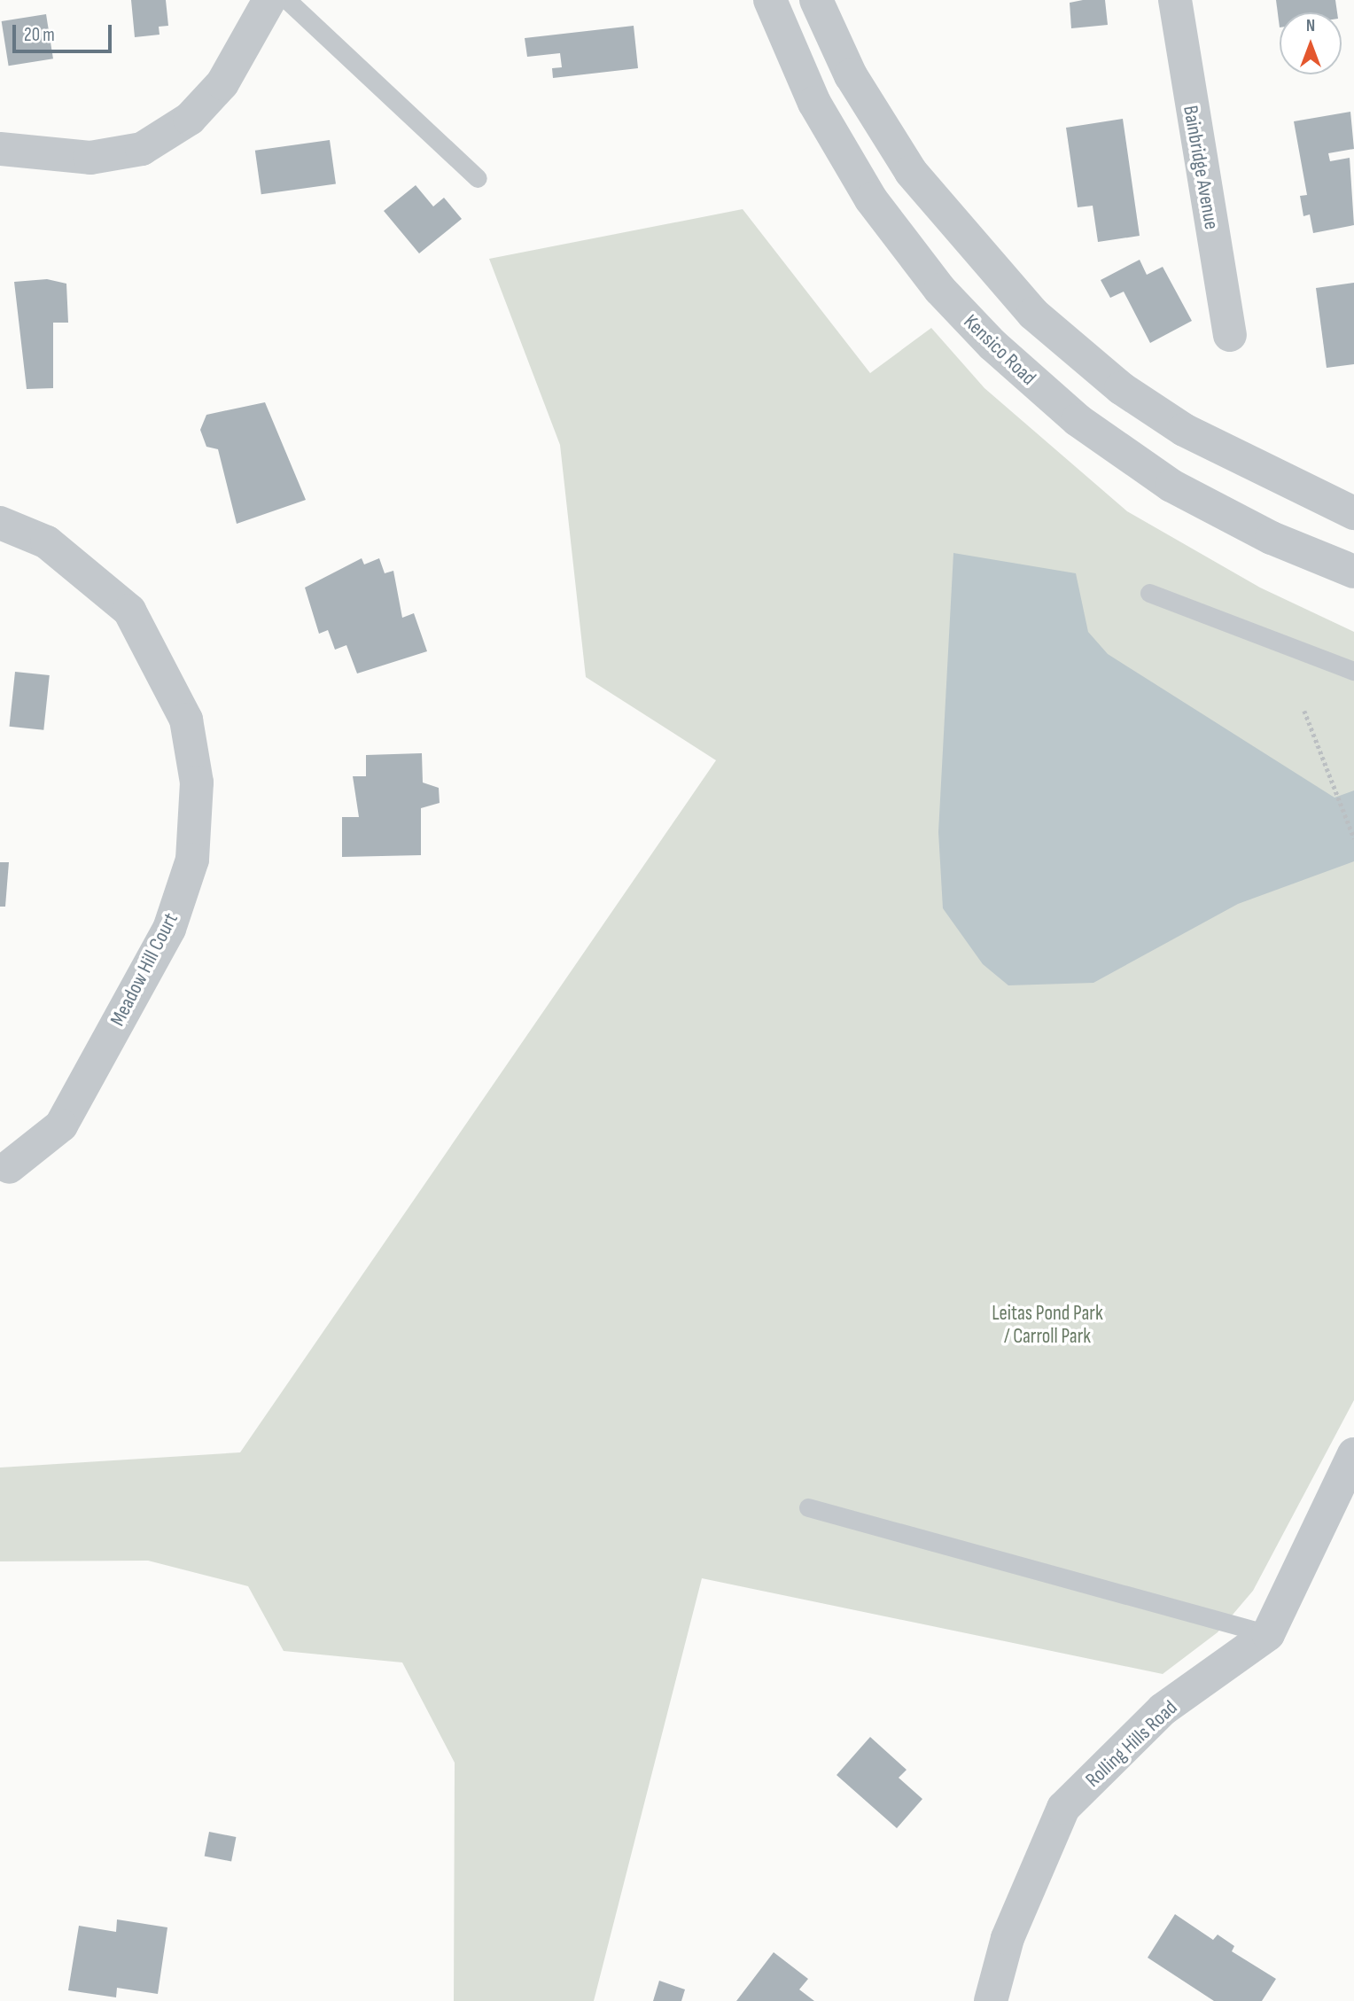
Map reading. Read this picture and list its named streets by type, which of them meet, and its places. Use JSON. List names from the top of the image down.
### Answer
{
  "streets": {
    "street": [
      "Bainbridge Avenue",
      "Kensico Road",
      "Meadow Hill Court",
      "Rolling Hills Road"
    ]
  },
  "parks": ["Leitas Pond Park / Carroll Park"],
  "scale_bar": "20 m",
  "north": "top"
}
